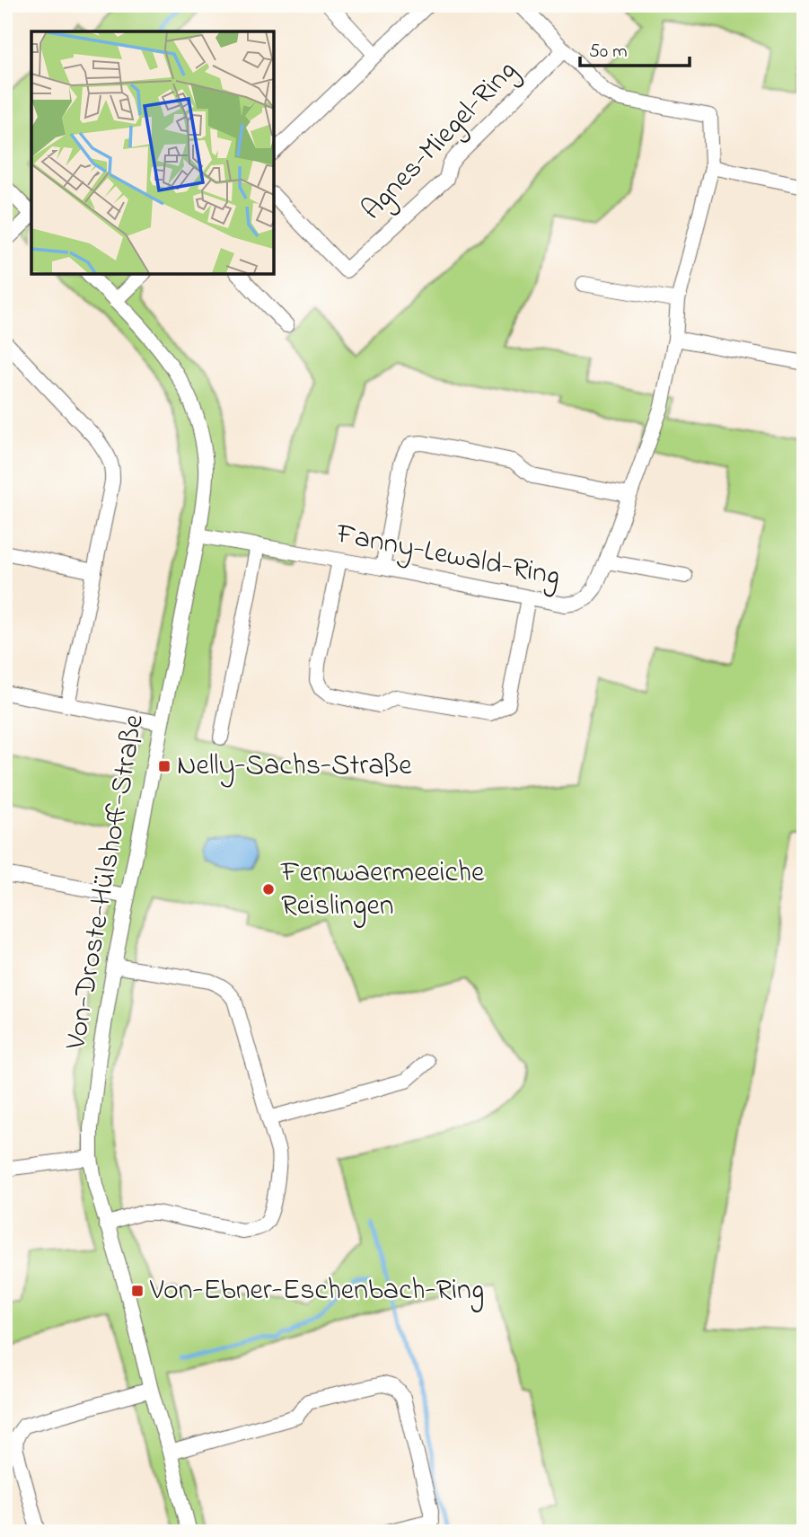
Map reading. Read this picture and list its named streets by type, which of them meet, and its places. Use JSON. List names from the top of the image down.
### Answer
{
  "streets": {
    "street": ["Agnes-Miegel-Ring", "Fanny-Lewald-Ring", "Von-Droste-Hülshoff-Straße"]
  },
  "crossings": [
    ["Agnes-Miegel-Ring", "Fanny-Lewald-Ring"],
    ["Fanny-Lewald-Ring", "Von-Droste-Hülshoff-Straße"]
  ],
  "places": {
    "transit": ["Nelly-Sachs-Straße", "Von-Ebner-Eschenbach-Ring"],
    "other": ["Fernwaermeeiche Reislingen"]
  },
  "scale_bar": "50 m"
}
